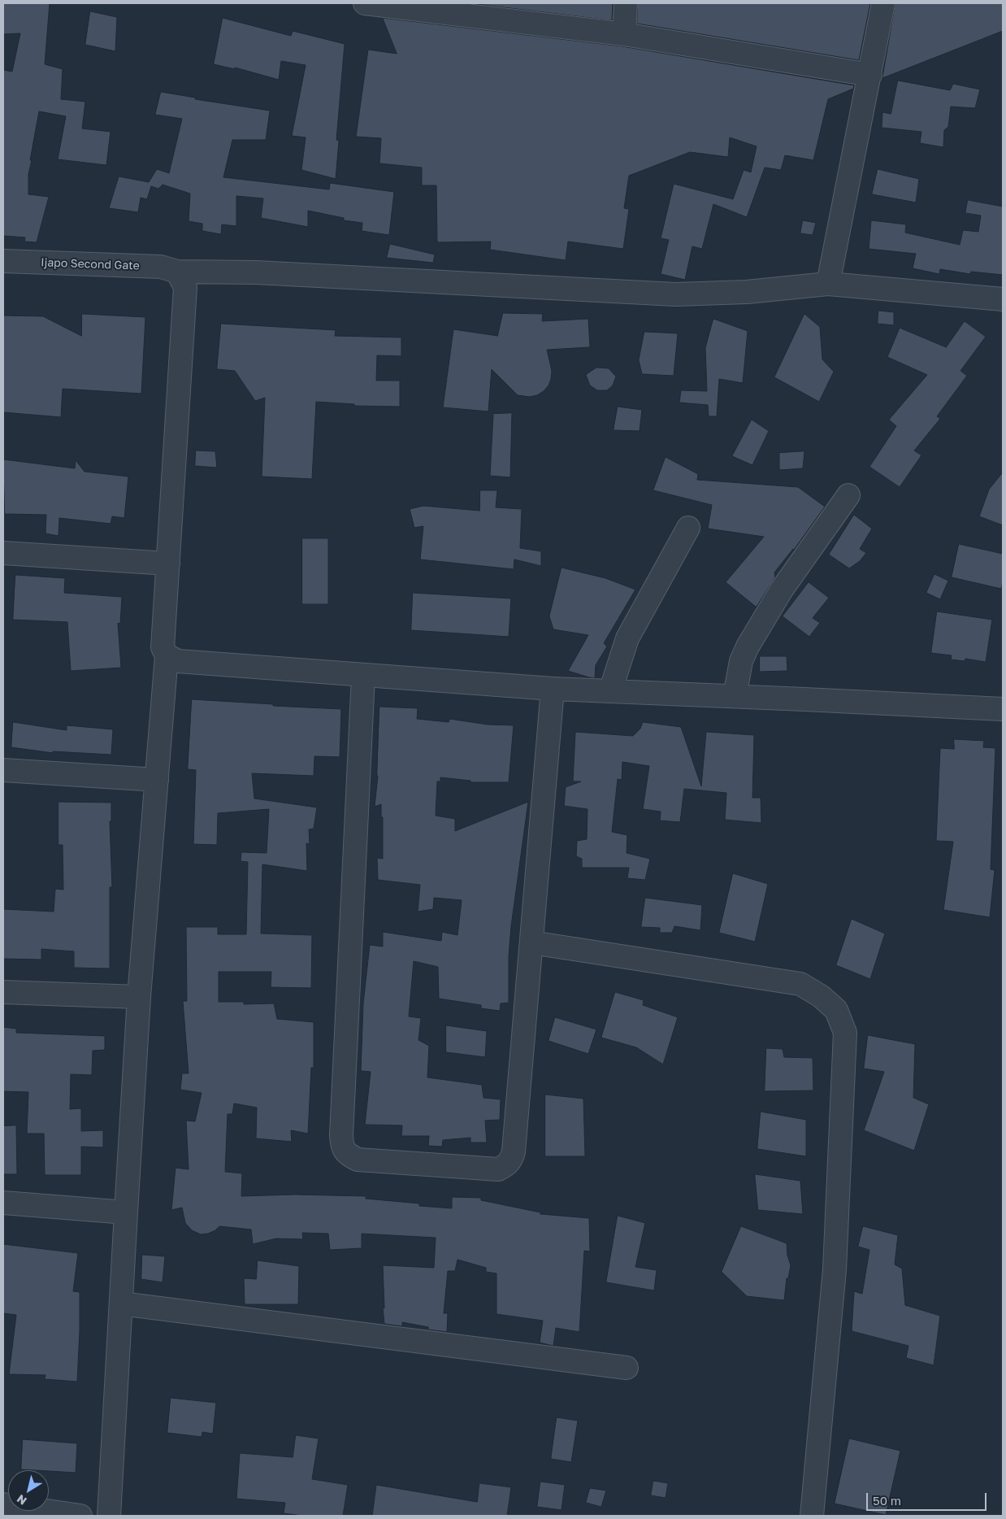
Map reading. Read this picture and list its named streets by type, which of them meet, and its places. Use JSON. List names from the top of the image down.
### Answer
{
  "streets": {
    "street": ["Ijapo Second Gate"]
  },
  "scale_bar": "50 m",
  "north": "bottom left"
}
